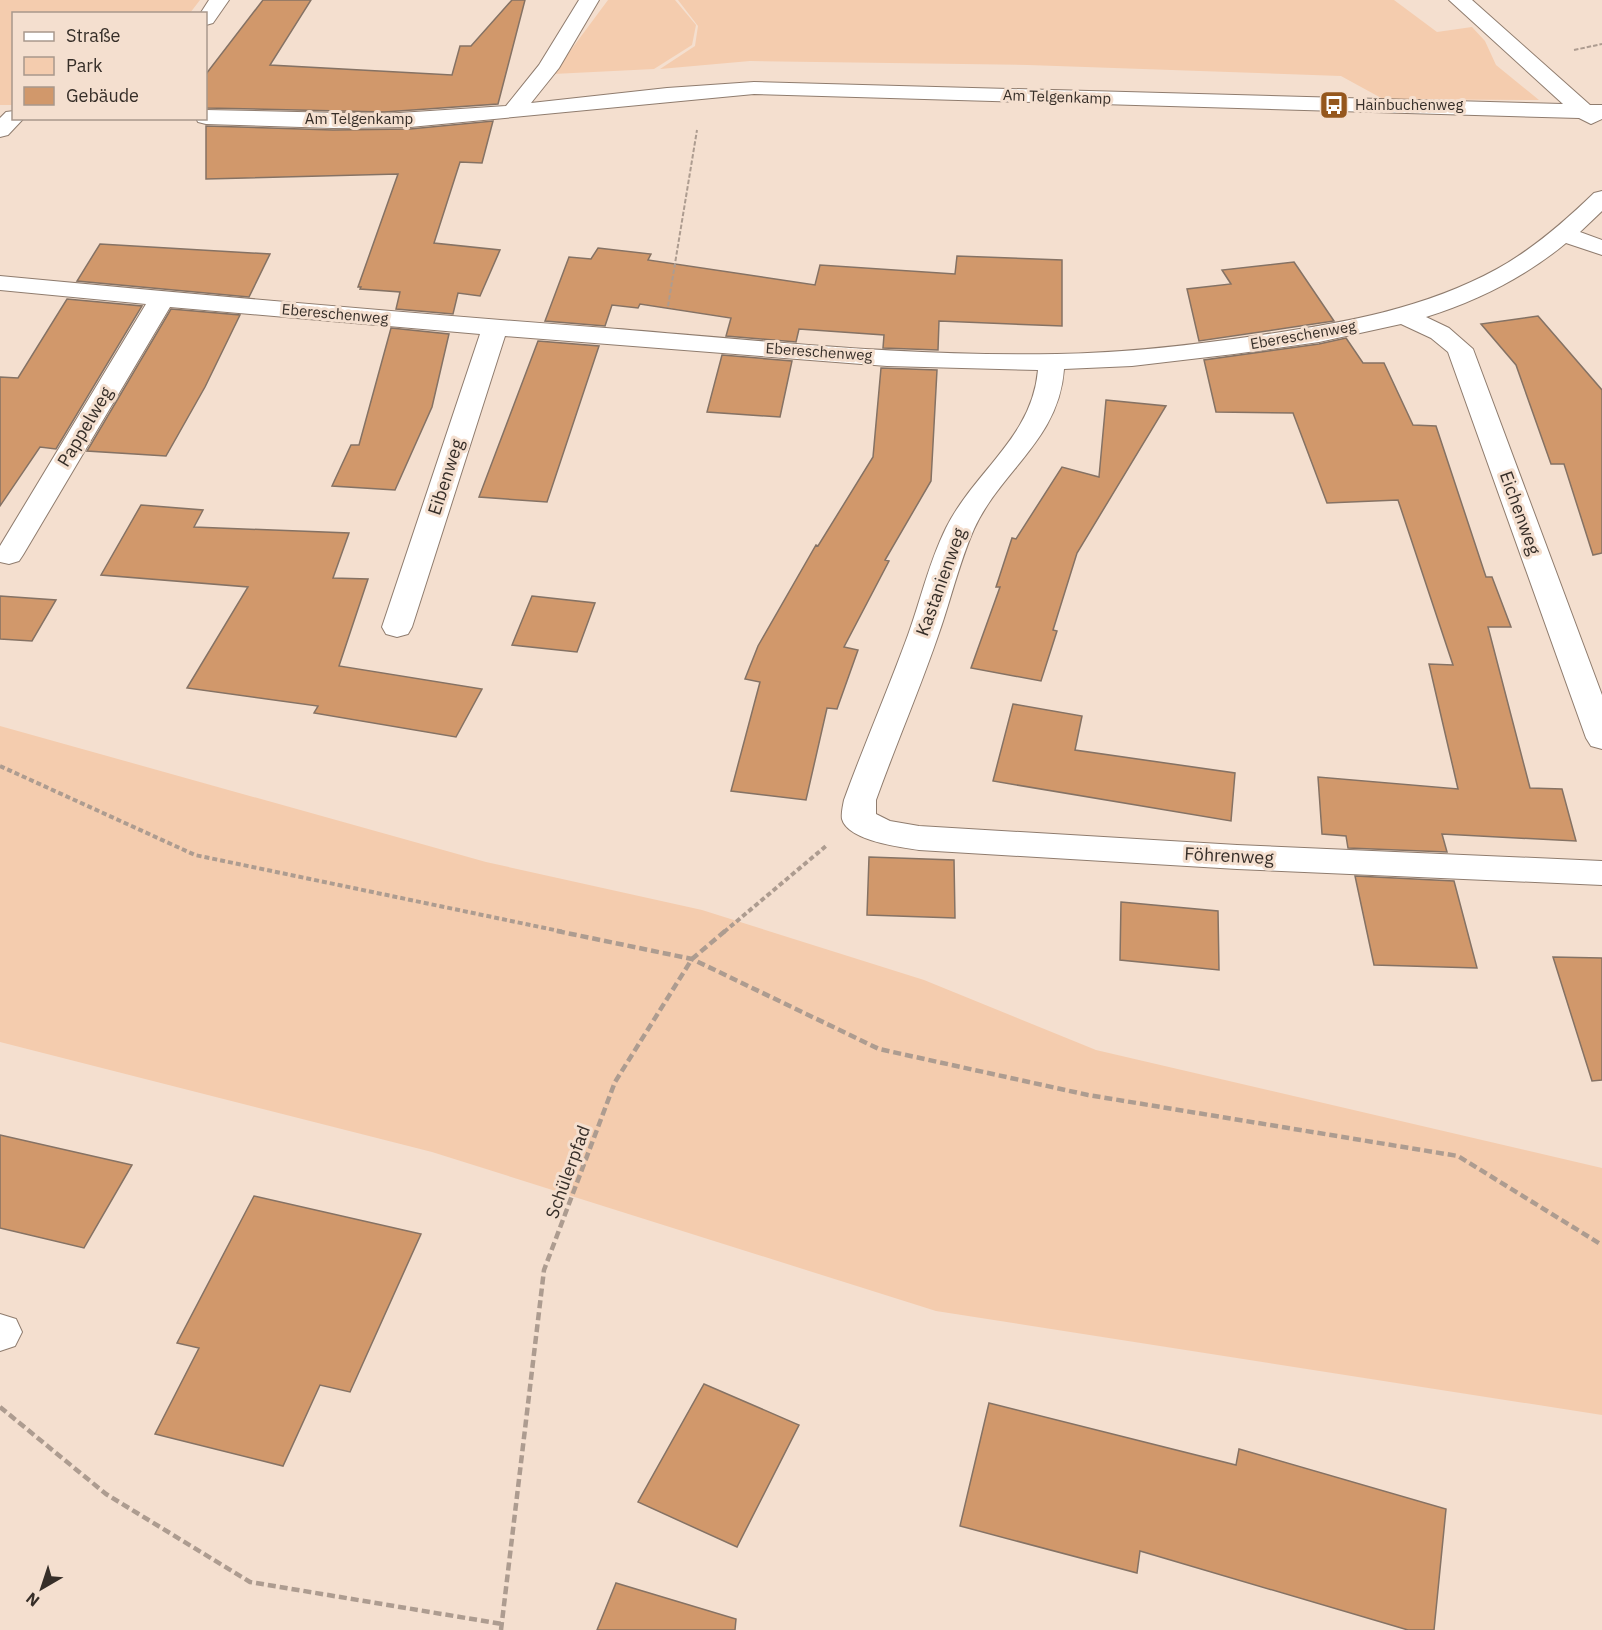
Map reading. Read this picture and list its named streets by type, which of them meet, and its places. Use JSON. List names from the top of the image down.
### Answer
{
  "streets": {
    "street": [
      "Am Telgenkamp",
      "Ebereschenweg",
      "Pappelweg",
      "Eibenweg",
      "Eichenweg",
      "Kastanienweg",
      "Föhrenweg"
    ],
    "path": ["Schülerpfad"]
  },
  "crossings": [
    ["Ebereschenweg", "Pappelweg"],
    ["Ebereschenweg", "Eibenweg"],
    ["Ebereschenweg", "Eichenweg"],
    ["Ebereschenweg", "Kastanienweg"],
    ["Kastanienweg", "Föhrenweg"],
    ["Kastanienweg", "Schülerpfad"],
    ["Föhrenweg", "Schülerpfad"]
  ],
  "places": {
    "bus stop": ["Hainbuchenweg"]
  },
  "legend": ["Straße", "Park", "Gebäude"],
  "north": "bottom left"
}
